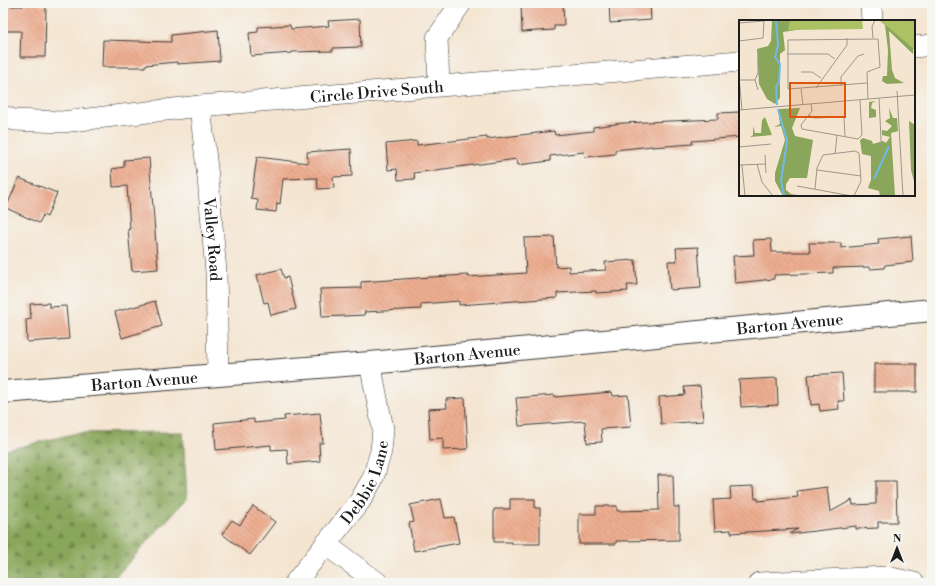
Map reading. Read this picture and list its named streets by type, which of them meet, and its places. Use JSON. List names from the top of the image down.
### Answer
{
  "streets": {
    "street": [
      "Circle Drive South",
      "Valley Road",
      "Barton Avenue",
      "Debbie Lane"
    ]
  },
  "crossings": [
    ["Circle Drive South", "Valley Road"],
    ["Valley Road", "Barton Avenue"],
    ["Barton Avenue", "Debbie Lane"]
  ],
  "north": "top"
}
